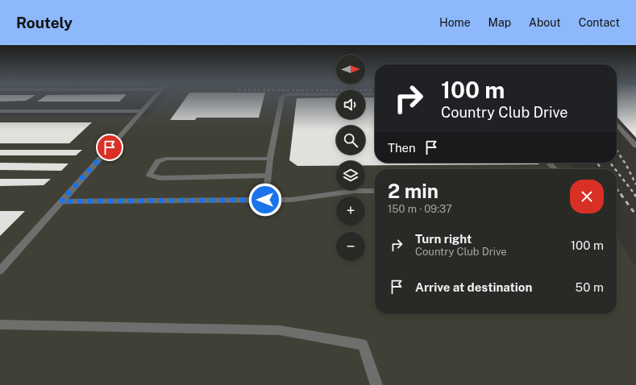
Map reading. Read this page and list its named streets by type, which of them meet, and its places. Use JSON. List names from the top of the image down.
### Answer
{
  "north": "right",
  "page": {
    "header": "Routely",
    "nav": [
      "Home",
      "Map",
      "About",
      "Contact"
    ],
    "map_buttons": ["+", "−"],
    "turn": ["100 m", "Country Club Drive"],
    "then": "Then",
    "heading": ["2 min", "150 m · 09:37"],
    "list": [
      {
        "name": "Turn right",
        "note": "Country Club Drive",
        "value": "100 m"
      },
      {
        "name": "Arrive at destination",
        "value": "50 m"
      }
    ]
  }
}
